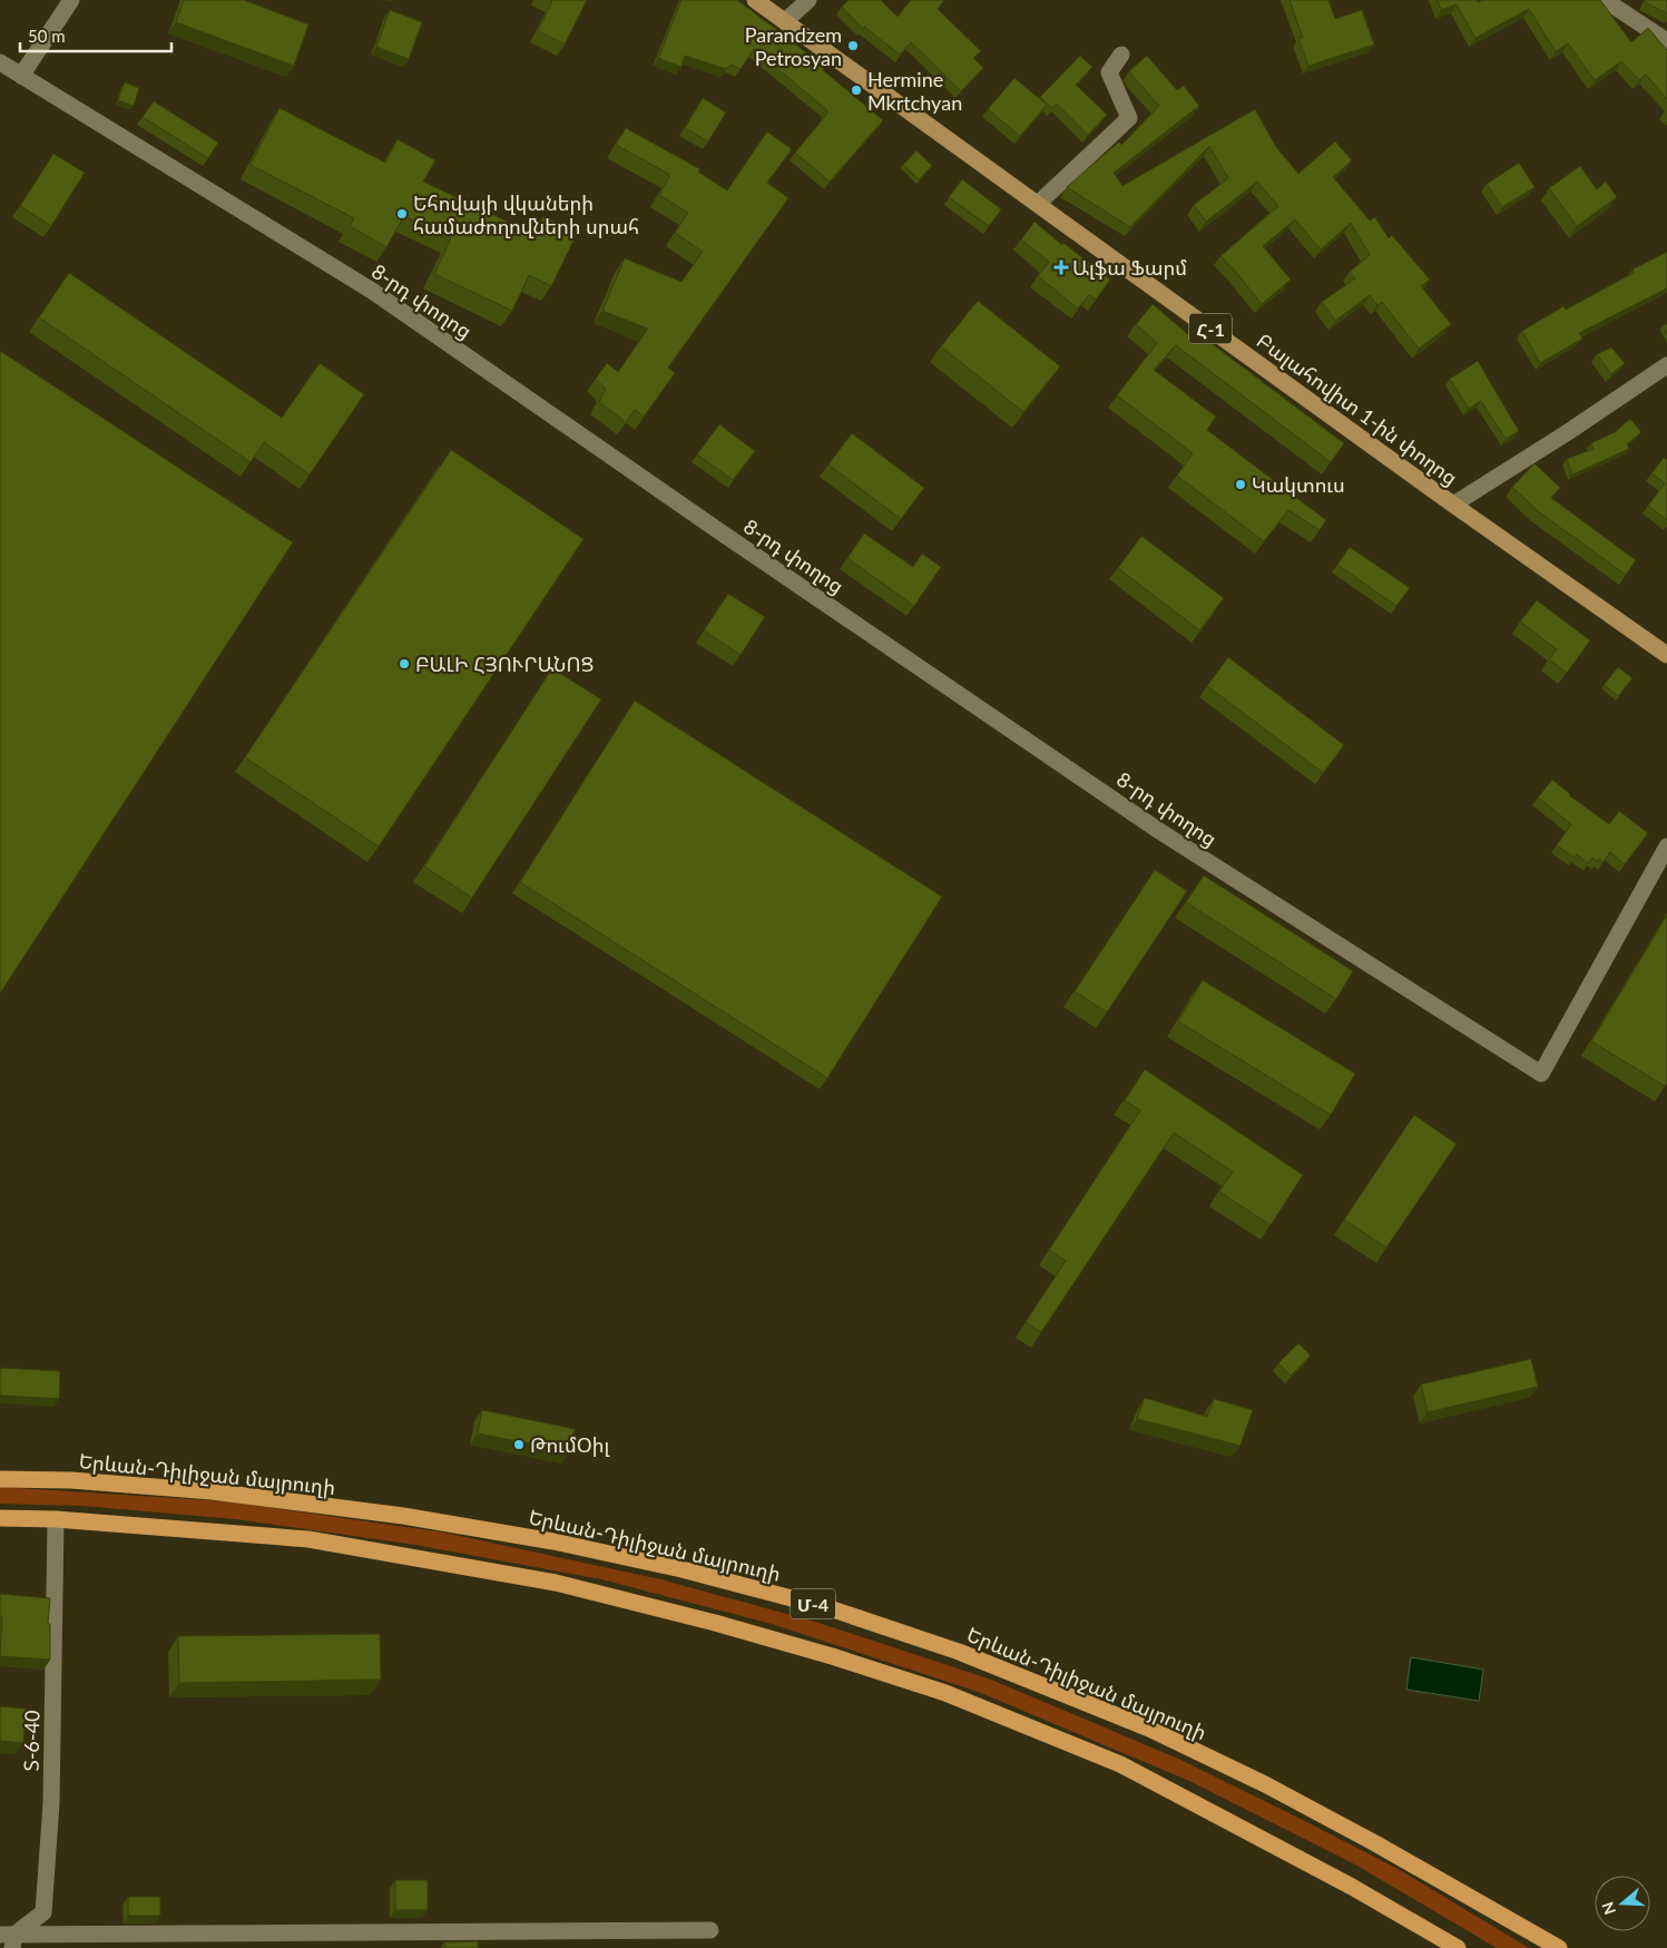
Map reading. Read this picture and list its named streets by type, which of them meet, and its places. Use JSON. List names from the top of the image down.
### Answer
{
  "streets": {
    "highway": ["Երևան-Դիլիջան մայրուղի", "Մ-4"],
    "main road": ["Հ-1", "Բալահովիտ 1-ին փողոց"],
    "street": ["8-րդ փողոց", "Տ-6-40"]
  },
  "crossings": [
    ["Մ-4", "Տ-6-40"]
  ],
  "places": {
    "other": [
      "Parandzem Petrosyan",
      "Hermine Mkrtchyan",
      "Եհովայի վկաների համաժողովների սրահ",
      "Կակտուս",
      "ԲԱԼԻ ՀՅՈՒՐԱՆՈՑ",
      "ԹումՕիլ"
    ],
    "health": ["Ալֆա Ֆարմ"]
  },
  "scale_bar": "50 m",
  "north": "left"
}
